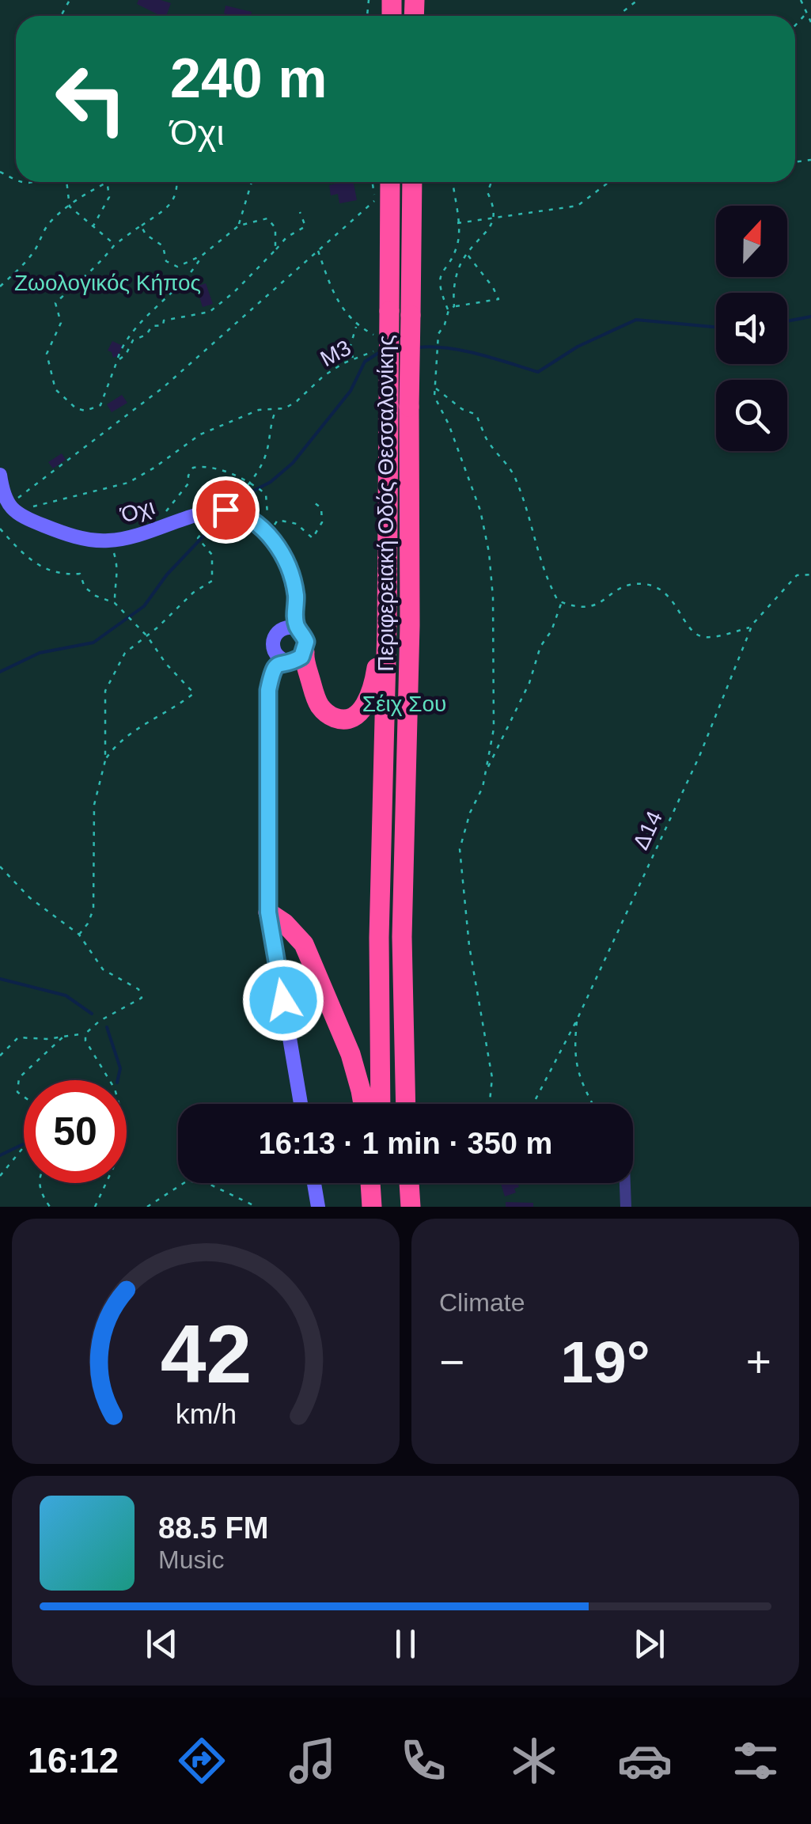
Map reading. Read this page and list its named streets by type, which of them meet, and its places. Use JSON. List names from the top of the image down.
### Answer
{
  "streets": {
    "highway": ["Περιφερειακή Οδός Θεσσαλονίκης"],
    "main road": ["Όχι"],
    "path": ["Μ3", "Δ14"]
  },
  "parks": ["Ζωολογικός Κήπος", "Σέιχ Σου"],
  "north": "top",
  "page": {
    "turn": ["240 m", "Όχι"],
    "limit": "50",
    "trip": "16:13 · 1 min · 350 m",
    "tile": "Climate",
    "heat": ["−", "19°", "+"],
    "song": ["88.5 FM", "Music"],
    "tabs": "16:12",
    "gauge": ["42", "km/h"]
  }
}
